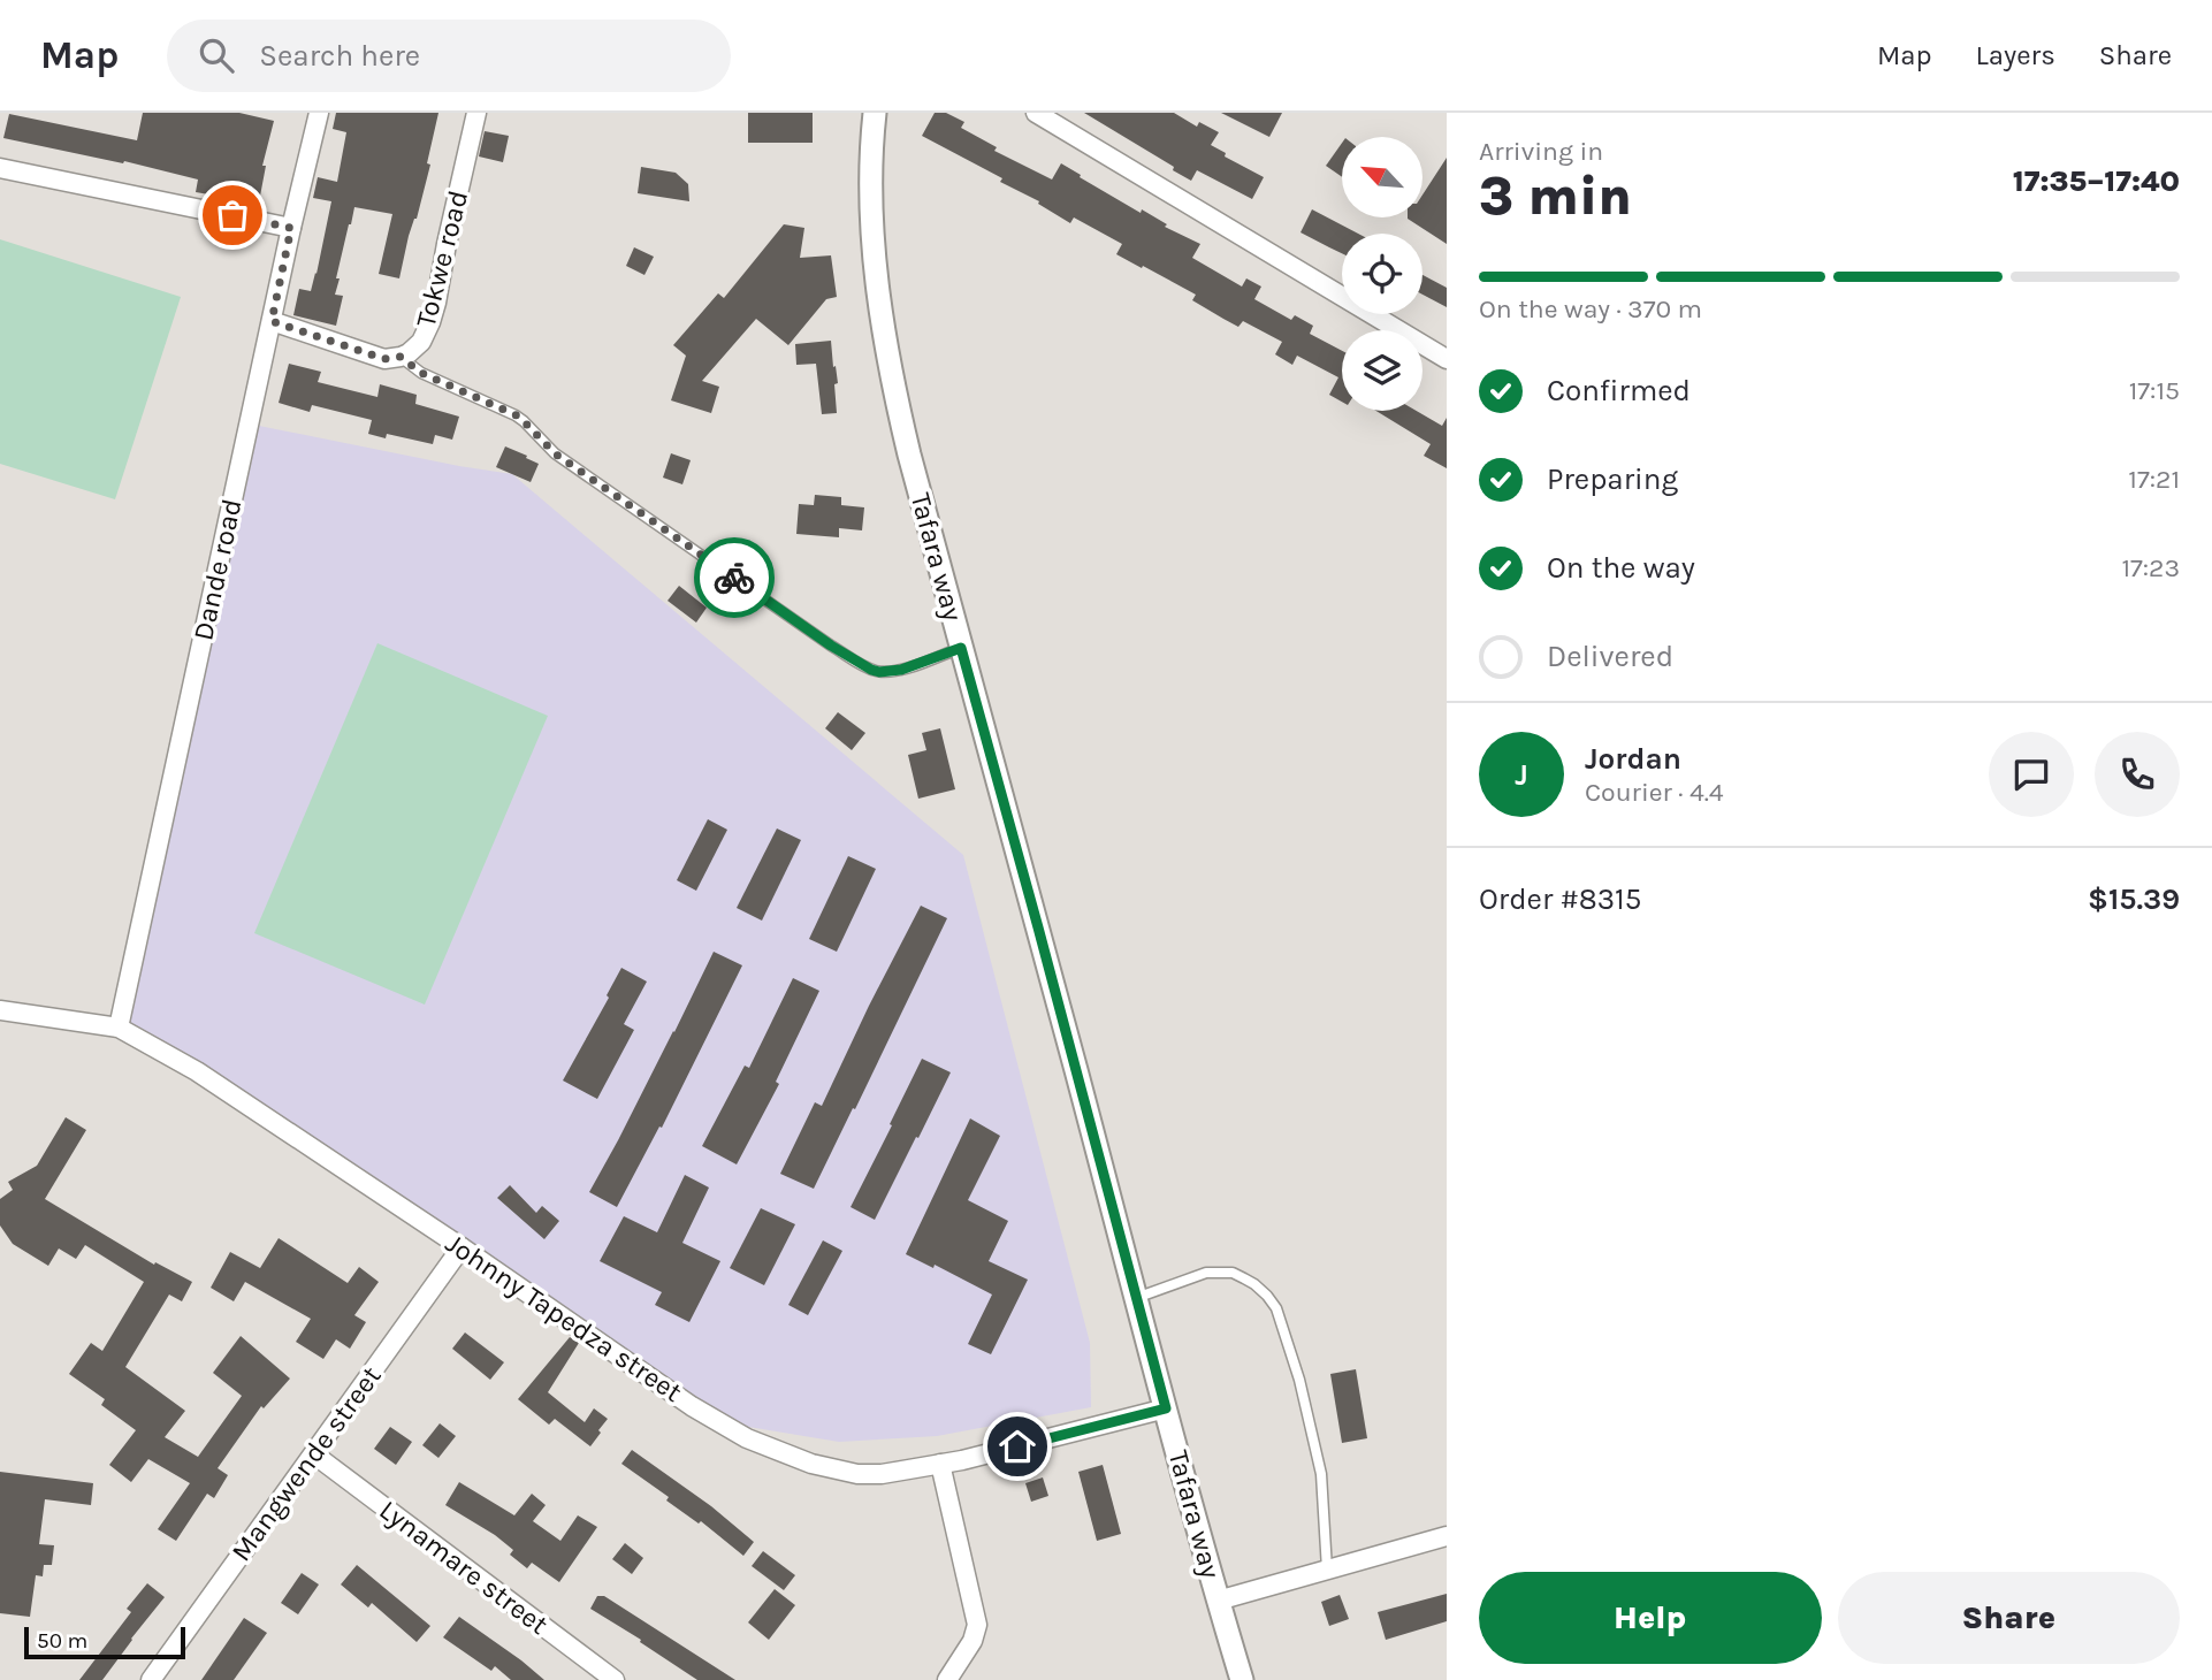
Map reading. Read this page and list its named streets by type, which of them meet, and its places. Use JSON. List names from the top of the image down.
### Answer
{
  "streets": {
    "street": [
      "Tokwe road",
      "Tafara way",
      "Dande road",
      "Johnny Tapedza street",
      "Mangwende street",
      "Lynamare street"
    ]
  },
  "crossings": [
    ["Tokwe road", "Dande road"],
    ["Tafara way", "Johnny Tapedza street"],
    ["Dande road", "Johnny Tapedza street"],
    ["Johnny Tapedza street", "Mangwende street"],
    ["Mangwende street", "Lynamare street"]
  ],
  "scale_bar": "50 m",
  "north": "top left",
  "page": {
    "header": "Map",
    "search": "Search here",
    "nav": ["Map", "Layers", "Share"],
    "heading": ["3 min", "Arriving in", "17:35–17:40"],
    "panel": [
      "Jordan",
      "Courier · 4.4",
      "Order #8315",
      "$15.39"
    ],
    "bar": "On the way · 370 m",
    "list": [
      ["Confirmed", "17:15"],
      ["Preparing", "17:21"],
      ["On the way", "17:23"],
      "Delivered"
    ],
    "round": "J",
    "buttons": ["Help", "Share"],
    "scale": "50 m"
  }
}
